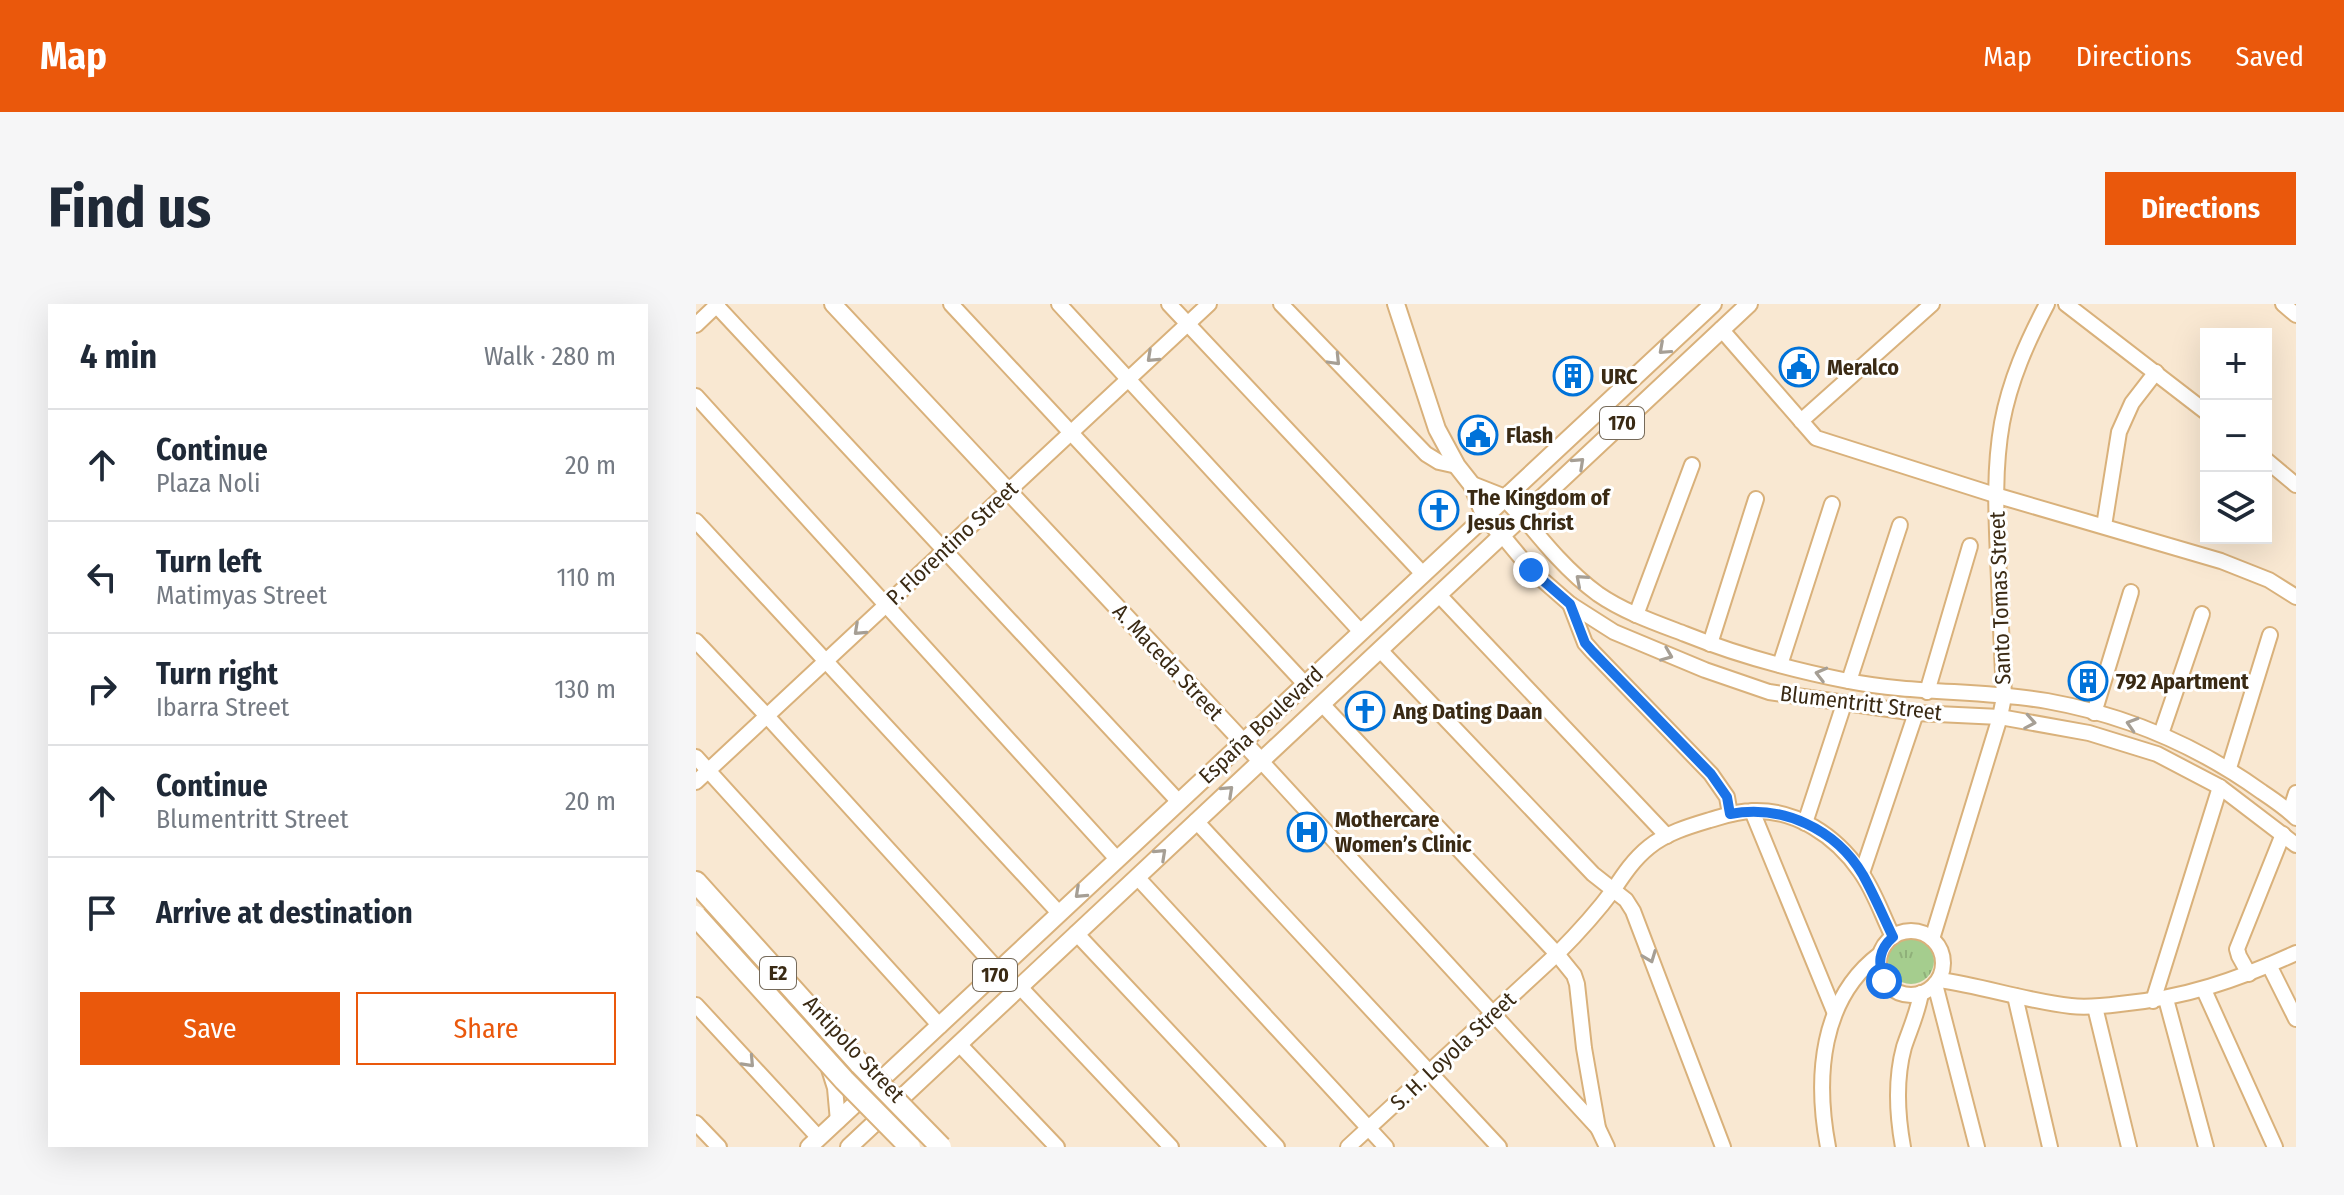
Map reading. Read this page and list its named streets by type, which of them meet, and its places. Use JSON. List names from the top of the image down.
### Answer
{
  "streets": {
    "highway": ["E2"],
    "main road": [
      "170",
      "A. Maceda Street",
      "Blumentritt Street",
      "España Boulevard"
    ],
    "street": [
      "P. Florentino Street",
      "Santo Tomas Street",
      "Antipolo Street",
      "S. H. Loyola Street"
    ]
  },
  "crossings": [
    ["P. Florentino Street", "A. Maceda Street"],
    ["Santo Tomas Street", "Blumentritt Street"],
    ["Santo Tomas Street", "S. H. Loyola Street"],
    ["A. Maceda Street", "España Boulevard"],
    ["A. Maceda Street", "S. H. Loyola Street"],
    ["Blumentritt Street", "España Boulevard"],
    ["España Boulevard", "Antipolo Street"],
    ["E2", "Antipolo Street"]
  ],
  "places": {
    "public building": ["Meralco", "Flash"],
    "building": ["URC", "792 Apartment"],
    "church": ["The Kingdom of Jesus Christ", "Ang Dating Daan"],
    "hospital": ["Mothercare Women’s Clinic"]
  },
  "page": {
    "header": "Map",
    "nav": ["Map", "Directions", "Saved"],
    "buttons": [
      "Directions",
      ["Save", "Share"]
    ],
    "title": "Find us",
    "heading": ["4 min", "Walk · 280 m"],
    "map_buttons": ["+", "−"],
    "list": [
      ["Continue", "Plaza Noli", "20 m"],
      ["Turn left", "Matimyas Street", "110 m"],
      ["Turn right", "Ibarra Street", "130 m"],
      ["Continue", "Blumentritt Street", "20 m"],
      "Arrive at destination"
    ]
  }
}
